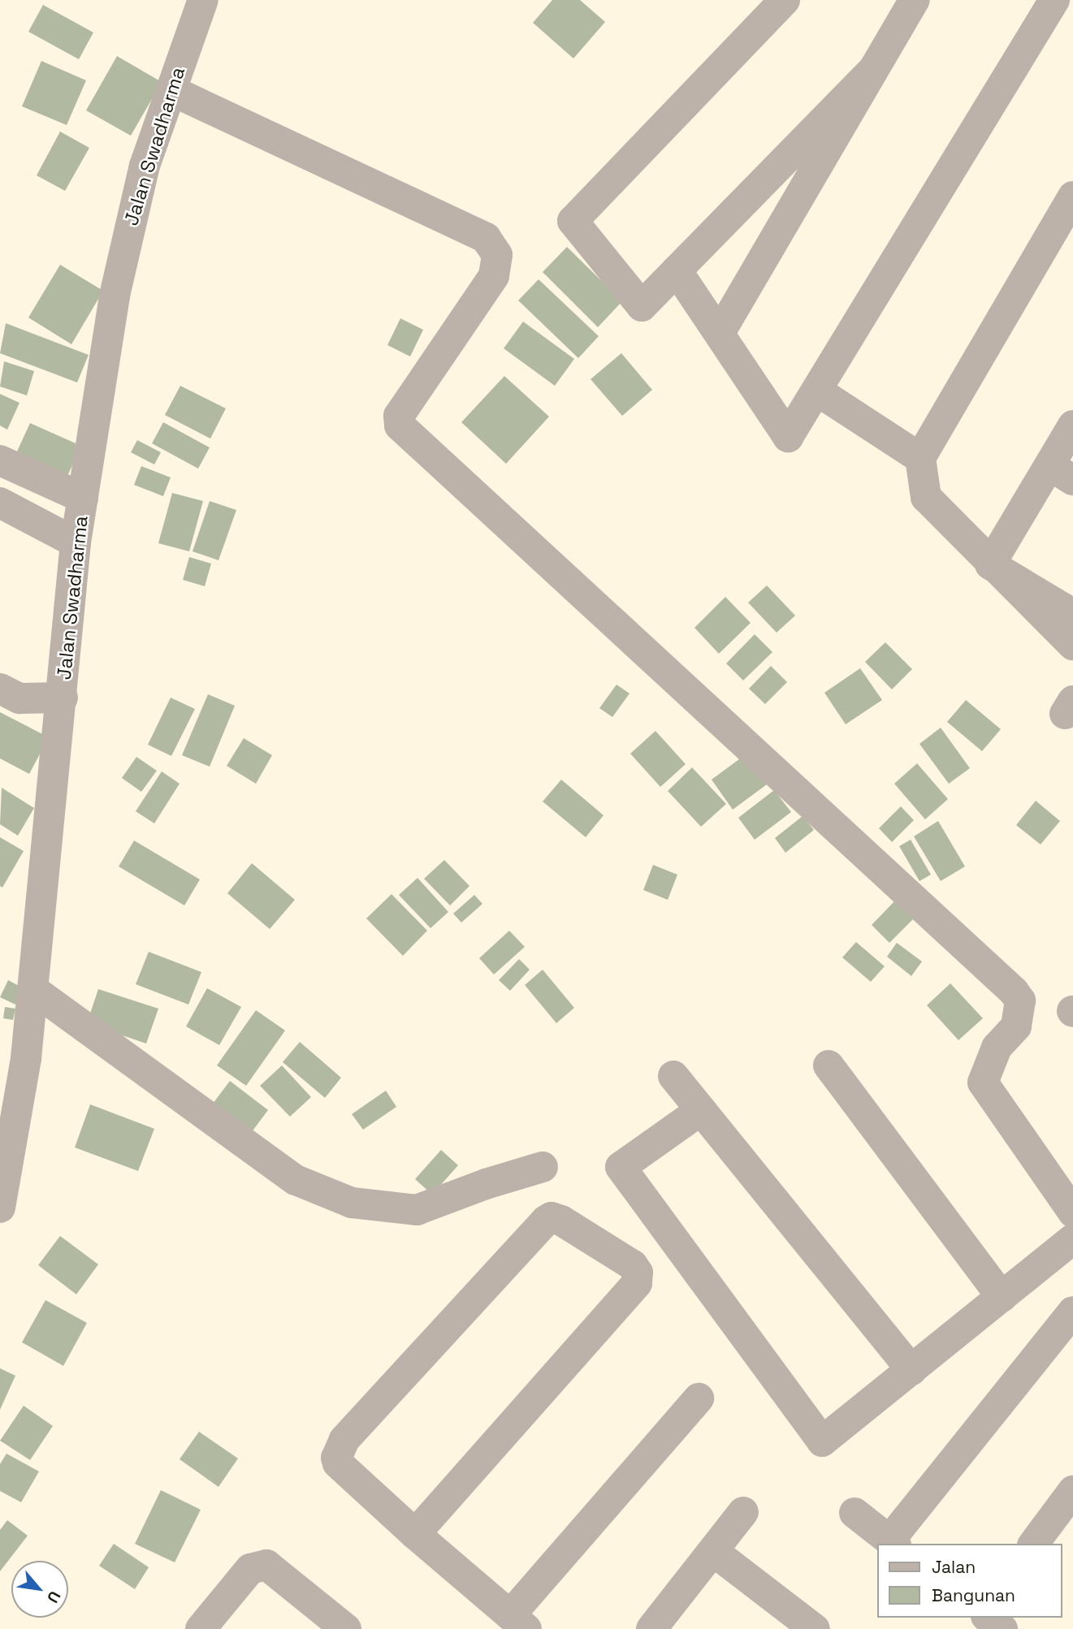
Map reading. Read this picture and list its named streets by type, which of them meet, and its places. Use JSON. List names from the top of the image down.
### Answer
{
  "streets": {
    "street": ["Jalan Swadharma"]
  },
  "legend": ["Jalan", "Bangunan"],
  "north": "bottom right"
}
